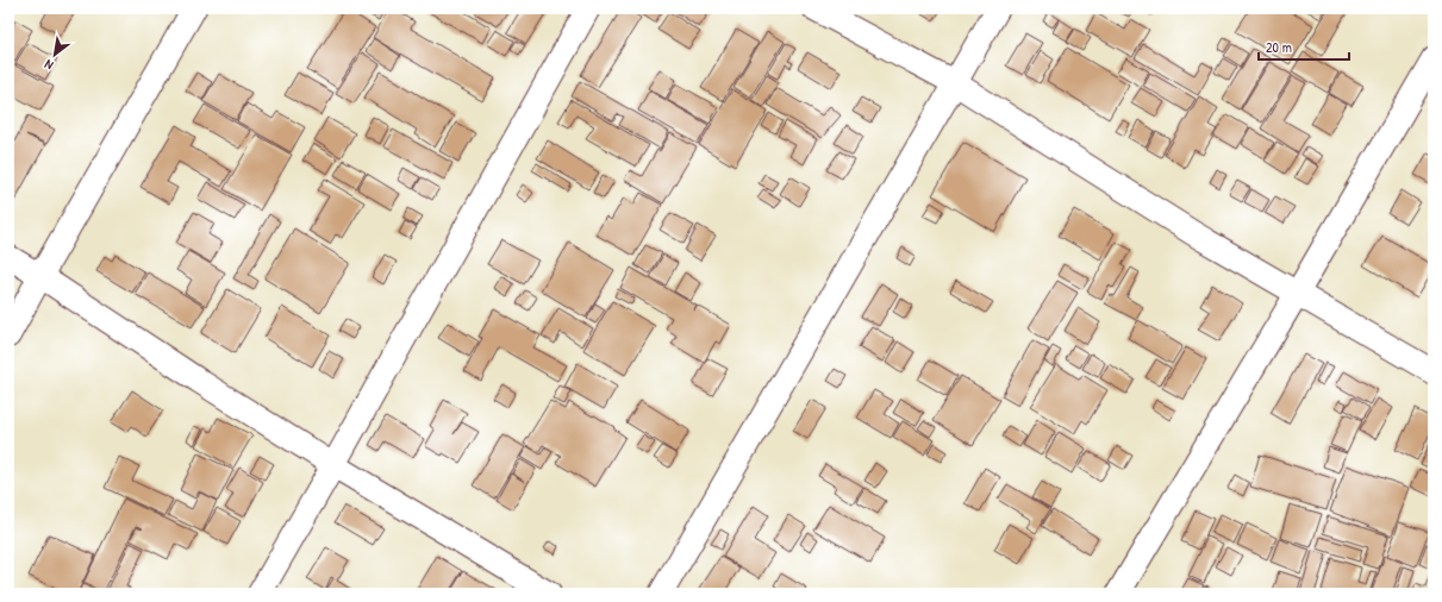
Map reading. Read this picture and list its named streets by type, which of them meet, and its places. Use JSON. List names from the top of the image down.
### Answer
{
  "scale_bar": "20 m",
  "north": "bottom left"
}
